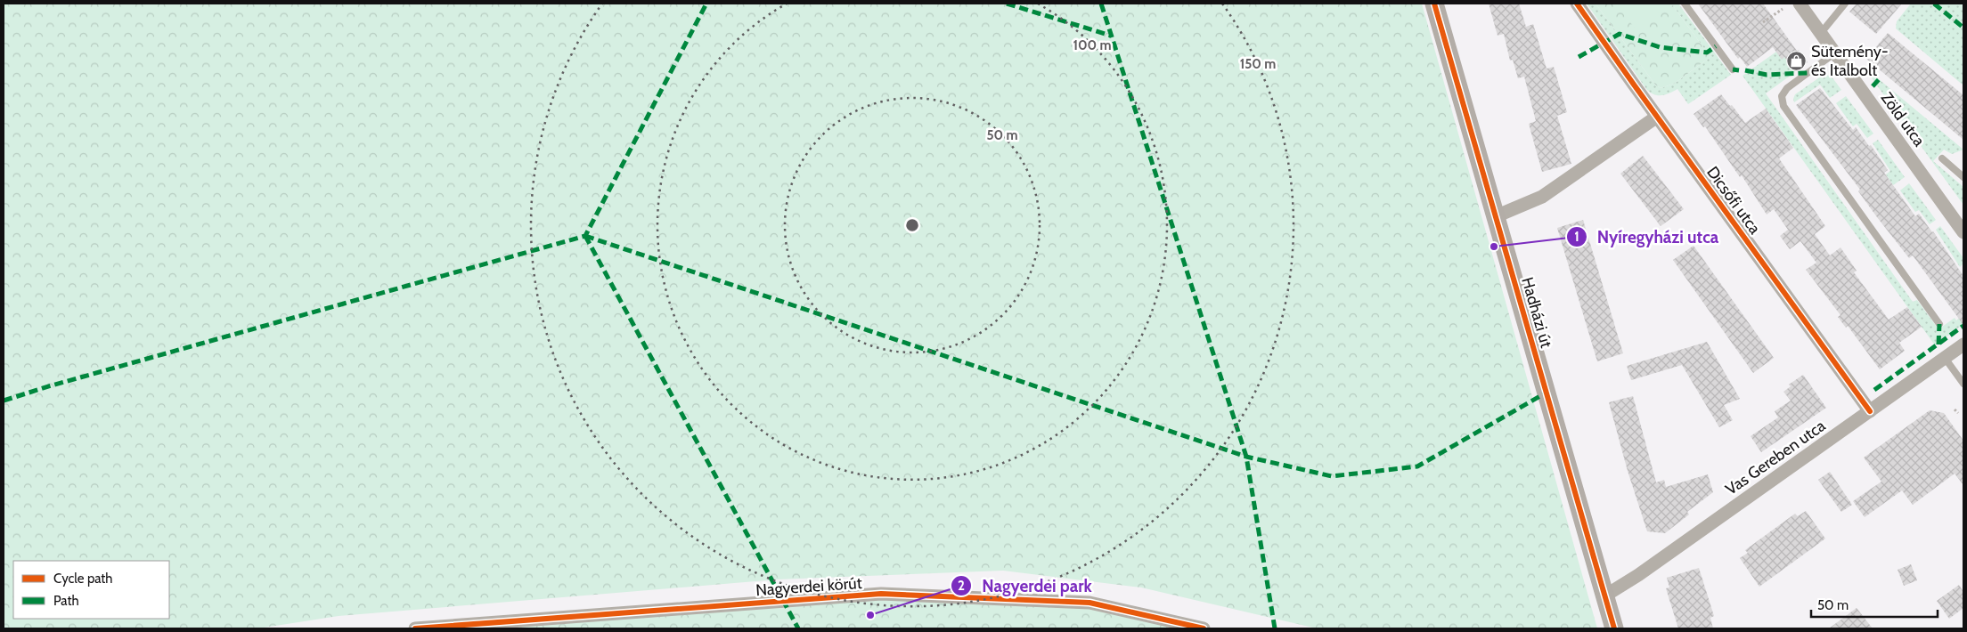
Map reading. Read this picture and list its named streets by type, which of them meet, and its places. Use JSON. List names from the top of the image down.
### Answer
{
  "streets": {
    "street": [
      "Zöld utca",
      "Dicsőfi utca",
      "Hadházi út",
      "Vas Gereben utca",
      "Nagyerdei körút"
    ]
  },
  "crossings": [
    ["Dicsőfi utca", "Vas Gereben utca"],
    ["Hadházi út", "Vas Gereben utca"]
  ],
  "places": {
    "shop": ["Sütemény- és Italbolt"],
    "other": ["Nyíregyházi utca", "Nagyerdei park"]
  },
  "legend": ["Cycle path", "Path"],
  "scale_bar": "50 m",
  "rings": ["100 m", "150 m", "50 m"]
}
